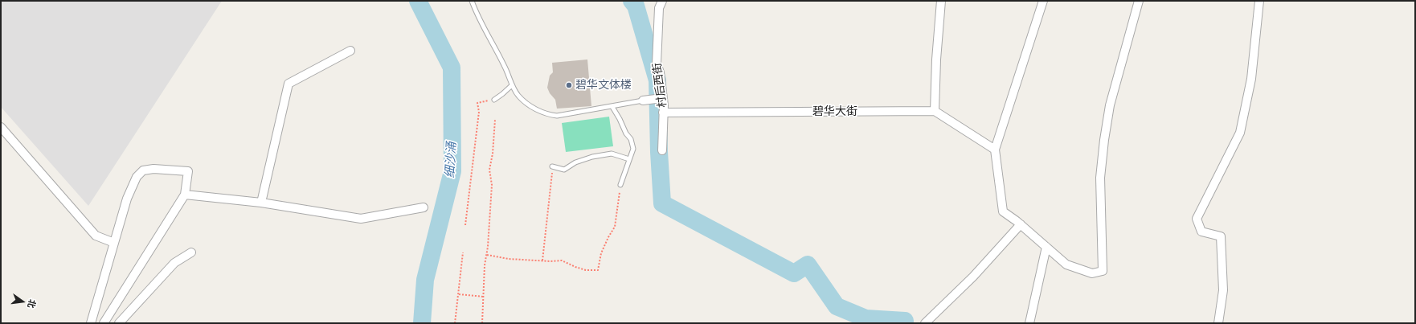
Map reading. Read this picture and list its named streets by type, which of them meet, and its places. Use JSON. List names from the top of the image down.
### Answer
{
  "streets": {
    "street": ["村后西街", "碧华大街"]
  },
  "crossings": [
    ["村后西街", "碧华大街"]
  ],
  "water": ["细沙涌"],
  "places": ["碧华文体楼"],
  "north": "right"
}
